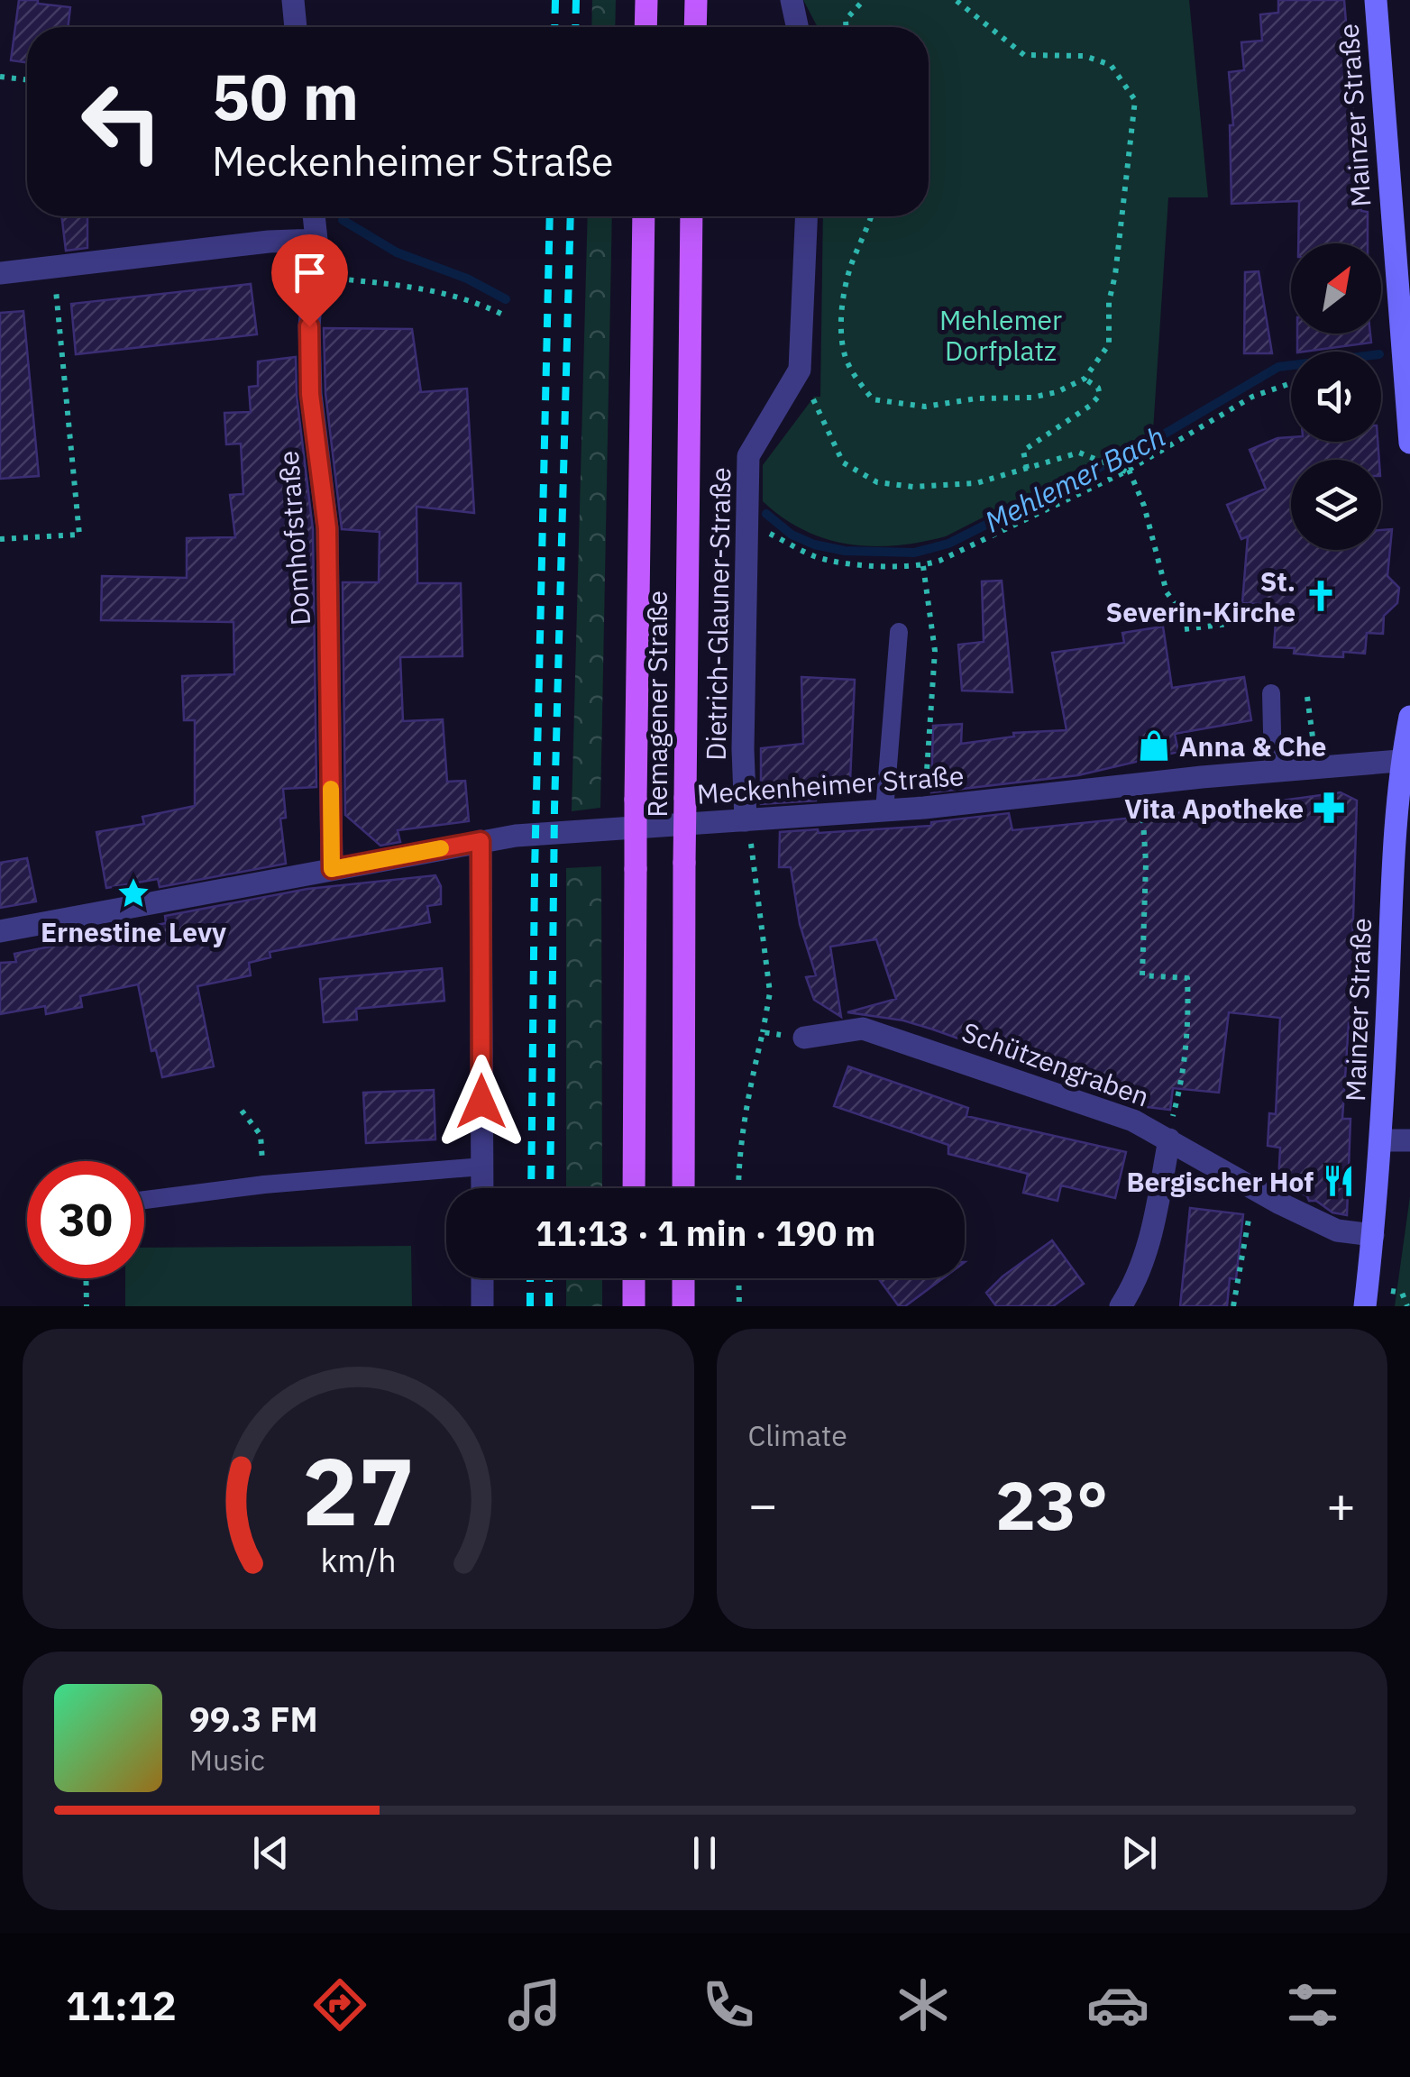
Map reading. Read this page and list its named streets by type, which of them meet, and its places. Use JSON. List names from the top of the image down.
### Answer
{
  "streets": {
    "main road": ["Remagener Straße"],
    "street": [
      "Mainzer Straße",
      "Domhofstraße",
      "Dietrich-Glauner-Straße",
      "Meckenheimer Straße",
      "Schützengraben"
    ]
  },
  "crossings": [
    ["Mainzer Straße", "Meckenheimer Straße"],
    ["Mainzer Straße", "Schützengraben"],
    ["Domhofstraße", "Meckenheimer Straße"],
    ["Dietrich-Glauner-Straße", "Meckenheimer Straße"]
  ],
  "water": ["Mehlemer Bach"],
  "parks": ["Mehlemer Dorfplatz"],
  "places": {
    "church": ["St. Severin-Kirche"],
    "shop": ["Anna & Che"],
    "pharmacy": ["Vita Apotheke"],
    "place": ["Ernestine Levy"],
    "restaurant": ["Bergischer Hof"]
  },
  "north": "top right",
  "page": {
    "turn": ["50 m", "Meckenheimer Straße"],
    "limit": "30",
    "trip": "11:13 · 1 min · 190 m",
    "tile": "Climate",
    "heat": ["−", "23°", "+"],
    "song": ["99.3 FM", "Music"],
    "tabs": "11:12",
    "gauge": ["27", "km/h"]
  }
}
